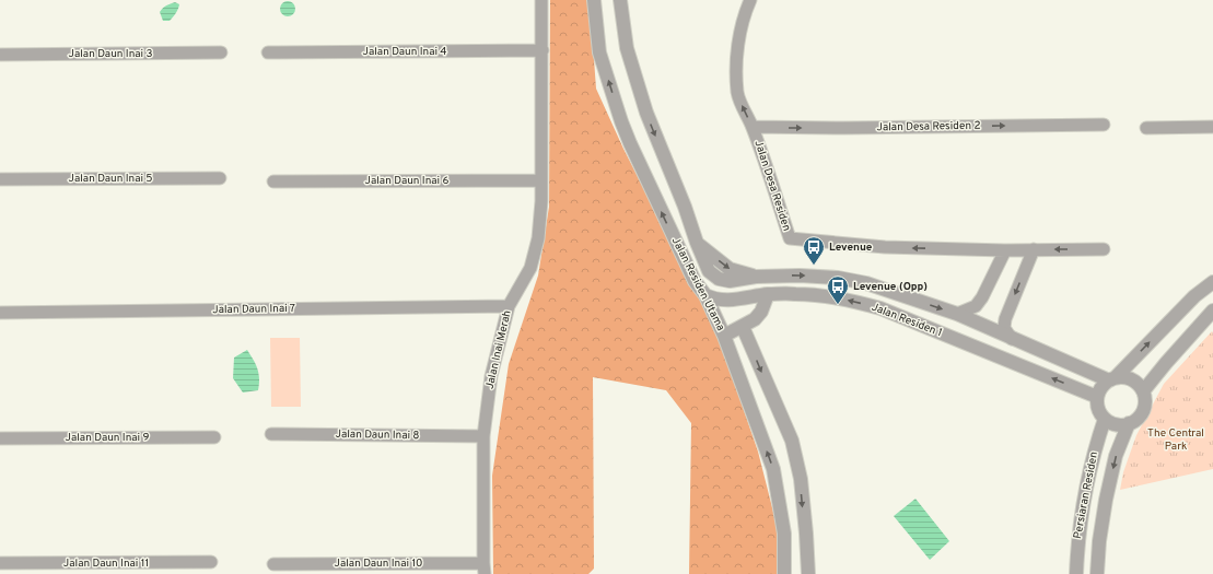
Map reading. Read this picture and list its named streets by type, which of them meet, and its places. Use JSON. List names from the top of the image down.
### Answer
{
  "streets": {
    "street": [
      "Jalan Daun Inai 4",
      "Jalan Daun Inai 3",
      "Jalan Desa Residen 2",
      "Jalan Daun Inai 5",
      "Jalan Daun Inai 6",
      "Jalan Desa Residen",
      "Jalan Residen Utama",
      "Jalan Daun Inai 7",
      "Jalan Residen 1",
      "Jalan Inai Merah",
      "Jalan Daun Inai 8",
      "Jalan Daun Inai 9",
      "Persiaran Residen",
      "Jalan Daun Inai 11",
      "Jalan Daun Inai 10"
    ]
  },
  "crossings": [
    ["Jalan Daun Inai 4", "Jalan Inai Merah"],
    ["Jalan Desa Residen 2", "Jalan Desa Residen"],
    ["Jalan Daun Inai 6", "Jalan Inai Merah"],
    ["Jalan Residen Utama", "Jalan Residen 1"],
    ["Jalan Daun Inai 7", "Jalan Inai Merah"],
    ["Jalan Residen 1", "Persiaran Residen"],
    ["Jalan Inai Merah", "Jalan Daun Inai 8"],
    ["Jalan Inai Merah", "Jalan Daun Inai 10"]
  ],
  "one_way": ["Jalan Desa Residen 2"],
  "parks": ["The Central Park"],
  "places": {
    "bus stop": ["Levenue", "Levenue (Opp)"]
  }
}
